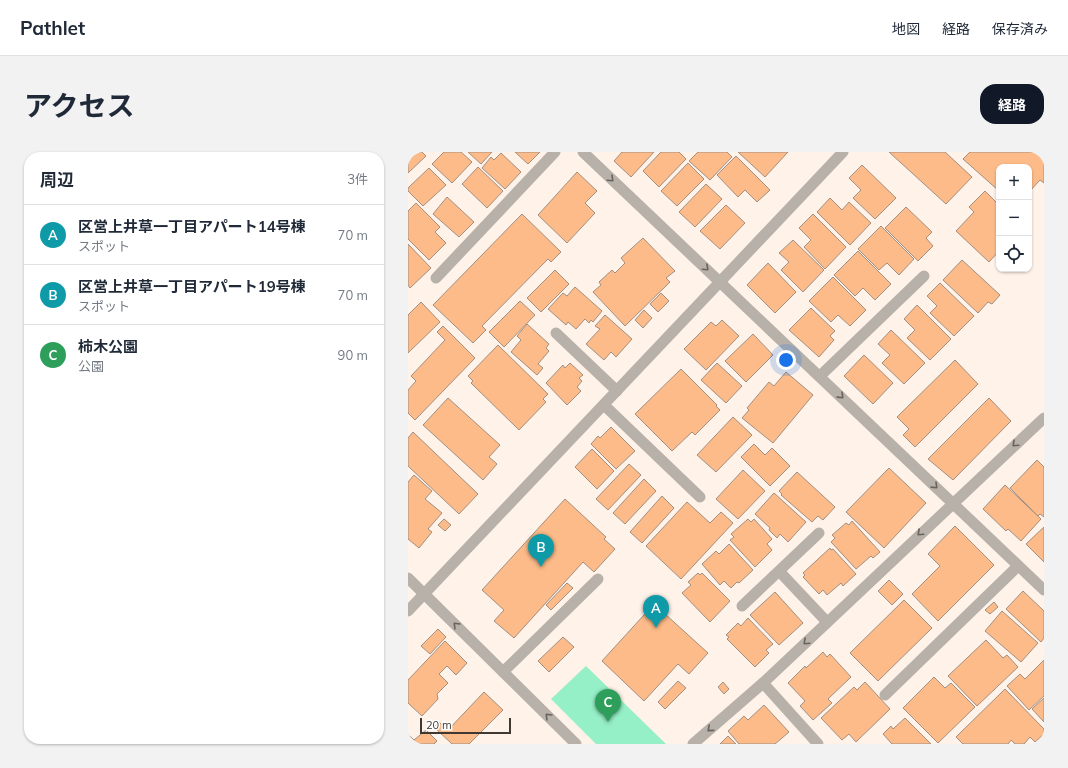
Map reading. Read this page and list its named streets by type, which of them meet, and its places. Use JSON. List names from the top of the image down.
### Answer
{
  "scale_bar": "20 m",
  "page": {
    "header": "Pathlet",
    "nav": ["地図", "経路", "保存済み"],
    "title": "アクセス",
    "buttons": "経路",
    "heading": ["周辺", "3件"],
    "map_buttons": ["+", "−"],
    "list": [
      {
        "mark": "A",
        "name": "区営上井草一丁目アパート14号棟",
        "note": "スポット",
        "value": "70 m"
      },
      {
        "mark": "B",
        "name": "区営上井草一丁目アパート19号棟",
        "note": "スポット",
        "value": "70 m"
      },
      {
        "mark": "C",
        "name": "柿木公園",
        "note": "公園",
        "value": "90 m"
      }
    ],
    "pins": ["B", "A", "C"],
    "scale": "20 m"
  }
}
